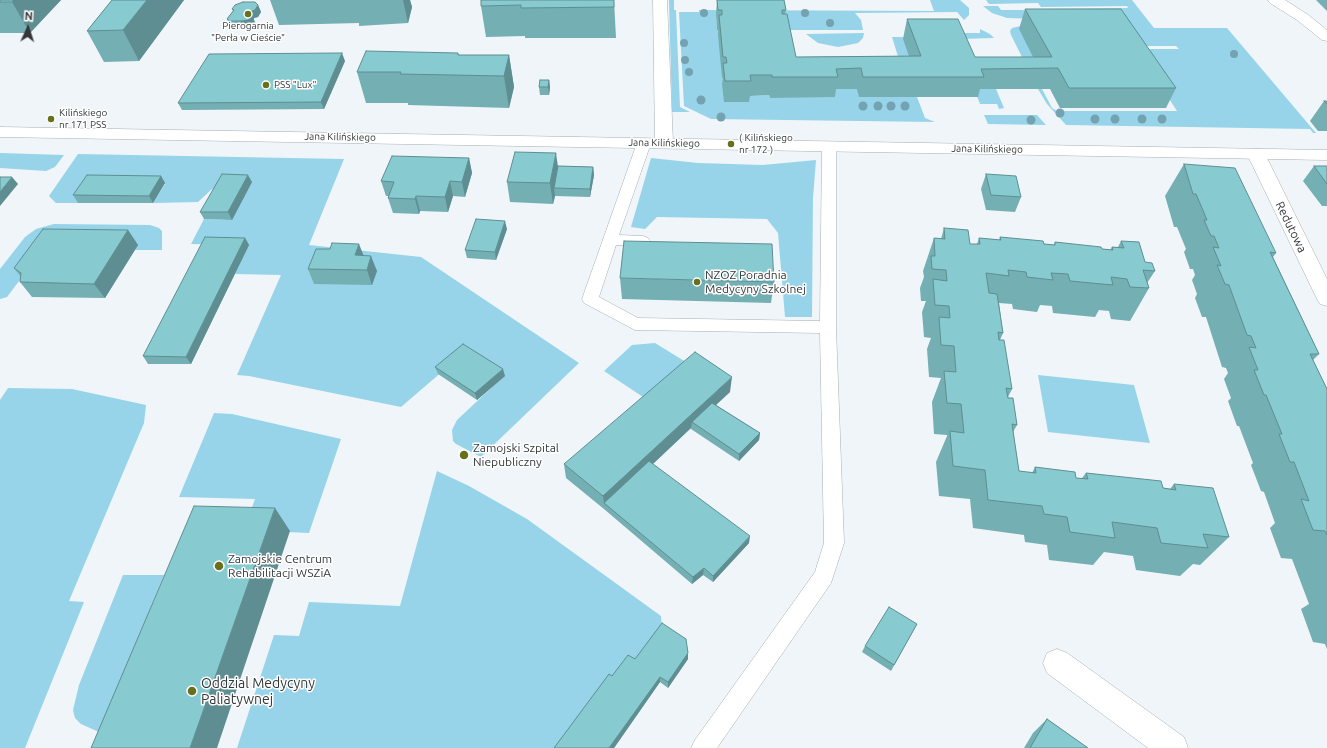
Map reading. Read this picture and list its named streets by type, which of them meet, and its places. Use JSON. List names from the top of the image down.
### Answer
{
  "streets": {
    "street": ["Jana Kilińskiego", "Redutowa"]
  },
  "crossings": [
    ["Jana Kilińskiego", "Redutowa"]
  ],
  "places": [
    "Pierogarnia \"Perła w Cieście\"",
    "PSS \"Lux\"",
    "Kilińskiego nr 171 PSS",
    "( Kilińskiego nr 172 )",
    "NZOZ Poradnia Medycyny Szkolnej",
    "Zamojski Szpital Niepubliczny",
    "Zamojskie Centrum Rehabilitacji WSZiA",
    "Oddzial Medycyny Paliatywnej"
  ],
  "north": "top"
}
